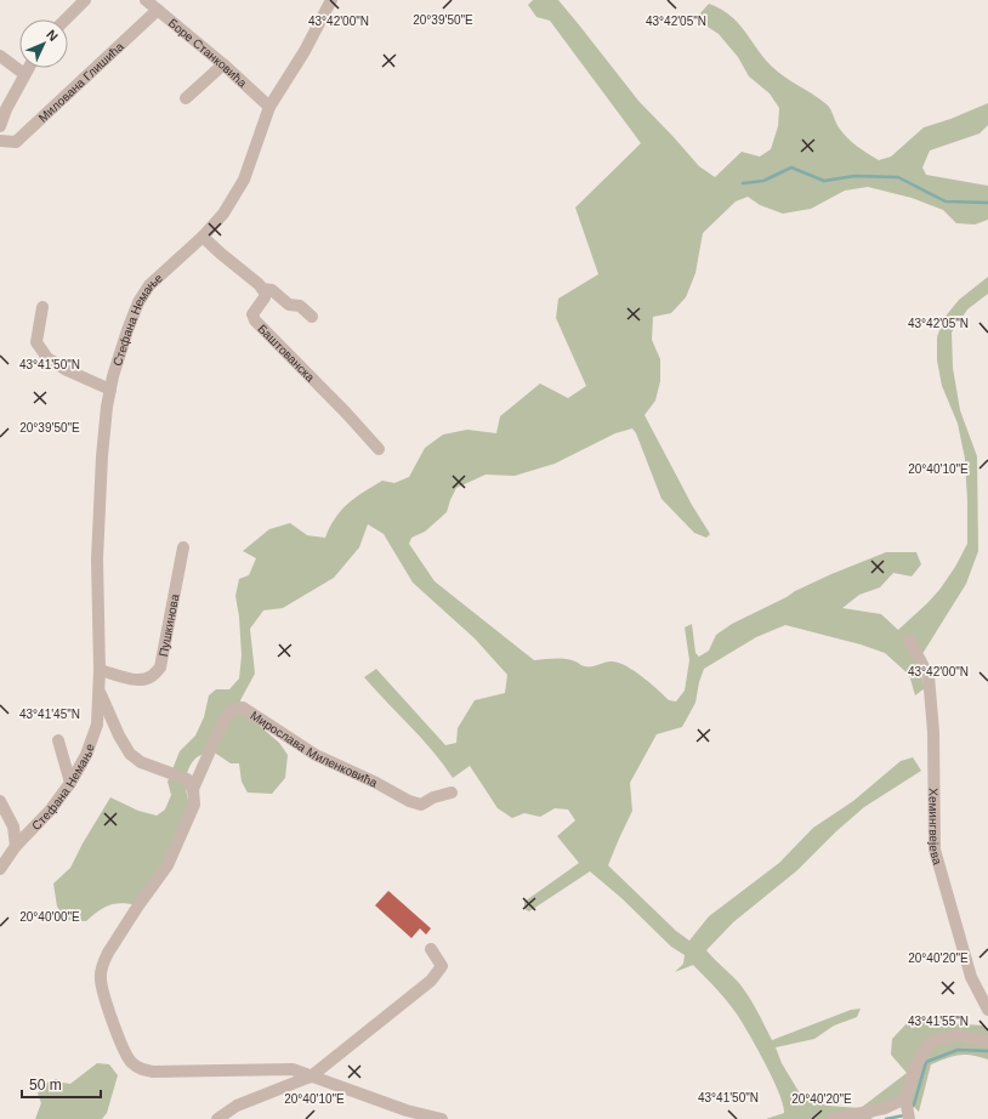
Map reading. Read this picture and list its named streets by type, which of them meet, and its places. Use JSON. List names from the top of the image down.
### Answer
{
  "streets": {
    "street": [
      "Боре Станковића",
      "Милована Глишића",
      "Стефана Немање",
      "Баштованска",
      "Пушкинова",
      "Мирослава Миленковића",
      "Хемингвејева"
    ]
  },
  "crossings": [
    ["Боре Станковића", "Милована Глишића"],
    ["Боре Станковића", "Стефана Немање"],
    ["Стефана Немање", "Пушкинова"],
    ["Стефана Немање", "Мирослава Миленковића"]
  ],
  "scale_bar": "50 m",
  "north": "top right",
  "coordinates": [
    "20°39'50\"E",
    "43°42'00\"N",
    "43°42'05\"N",
    "43°41'50\"N",
    "20°40'10\"E",
    "43°41'45\"N",
    "20°40'00\"E",
    "20°40'20\"E",
    "43°41'55\"N"
  ]
}
